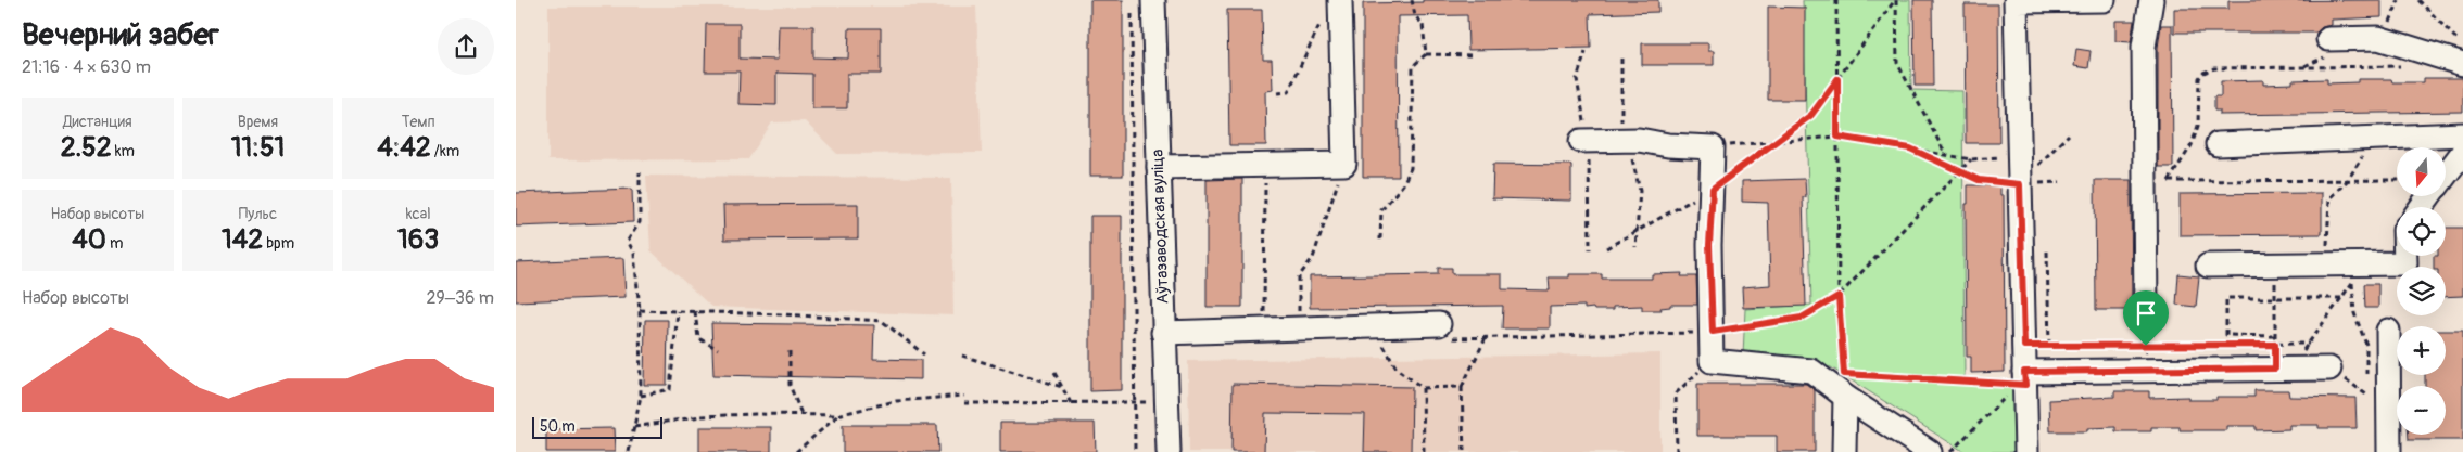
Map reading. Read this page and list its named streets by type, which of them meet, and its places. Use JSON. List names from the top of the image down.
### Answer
{
  "streets": {
    "street": ["Аўтазаводская вуліца"]
  },
  "scale_bar": "50 m",
  "north": "bottom",
  "page": {
    "heading": ["Вечерний забег", "21:16 · 4 × 630 m"],
    "stats": [
      ["Дистанция", "2.52 km"],
      ["Время", "11:51"],
      ["Темп", "4:42 /km"],
      ["Набор высоты", "40 m"],
      ["Пульс", "142 bpm"],
      ["kcal", "163"]
    ],
    "map_buttons": ["+", "−"],
    "chart": ["Набор высоты", "29–36 m"],
    "scale": "50 m"
  }
}
